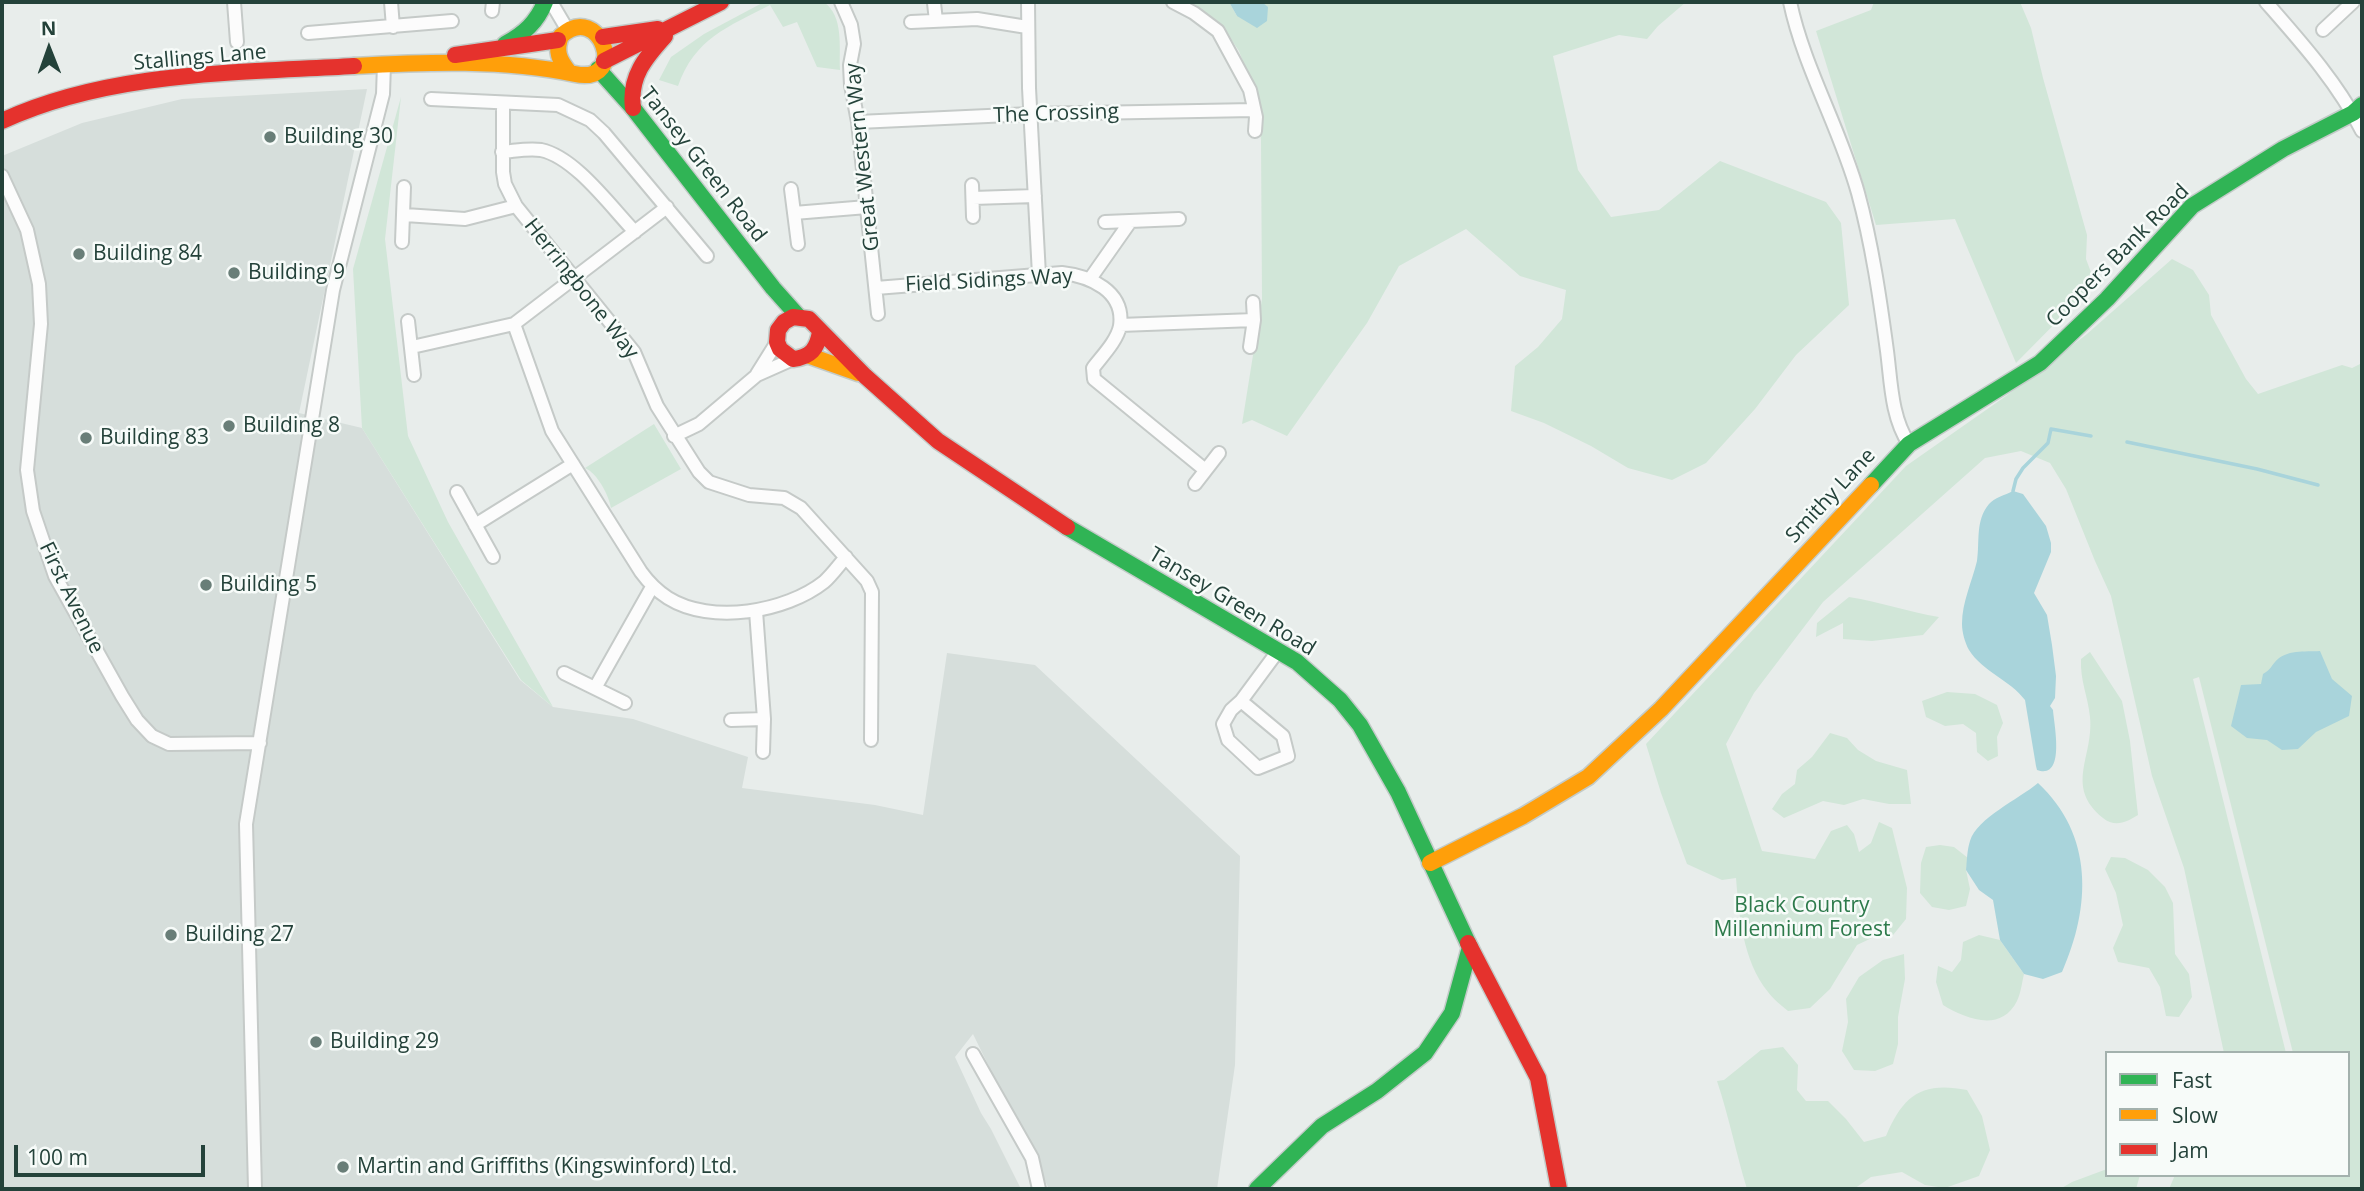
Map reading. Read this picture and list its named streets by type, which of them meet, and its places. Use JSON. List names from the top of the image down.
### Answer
{
  "streets": {
    "street": [
      "Stallings Lane",
      "The Crossing",
      "Great Western Way",
      "Tansey Green Road",
      "Coopers Bank Road",
      "Field Sidings Way",
      "Herringbone Way",
      "Smithy Lane",
      "First Avenue"
    ]
  },
  "crossings": [
    ["The Crossing", "Great Western Way"],
    ["Great Western Way", "Field Sidings Way"],
    ["Tansey Green Road", "Smithy Lane"],
    ["Coopers Bank Road", "Smithy Lane"]
  ],
  "parks": ["Black Country Millennium Forest"],
  "places": [
    "Building 30",
    "Building 84",
    "Building 9",
    "Building 8",
    "Building 83",
    "Building 5",
    "Building 27",
    "Building 29",
    "Martin and Griffiths (Kingswinford) Ltd."
  ],
  "legend": ["Fast", "Slow", "Jam"],
  "scale_bar": "100 m",
  "north": "top"
}
